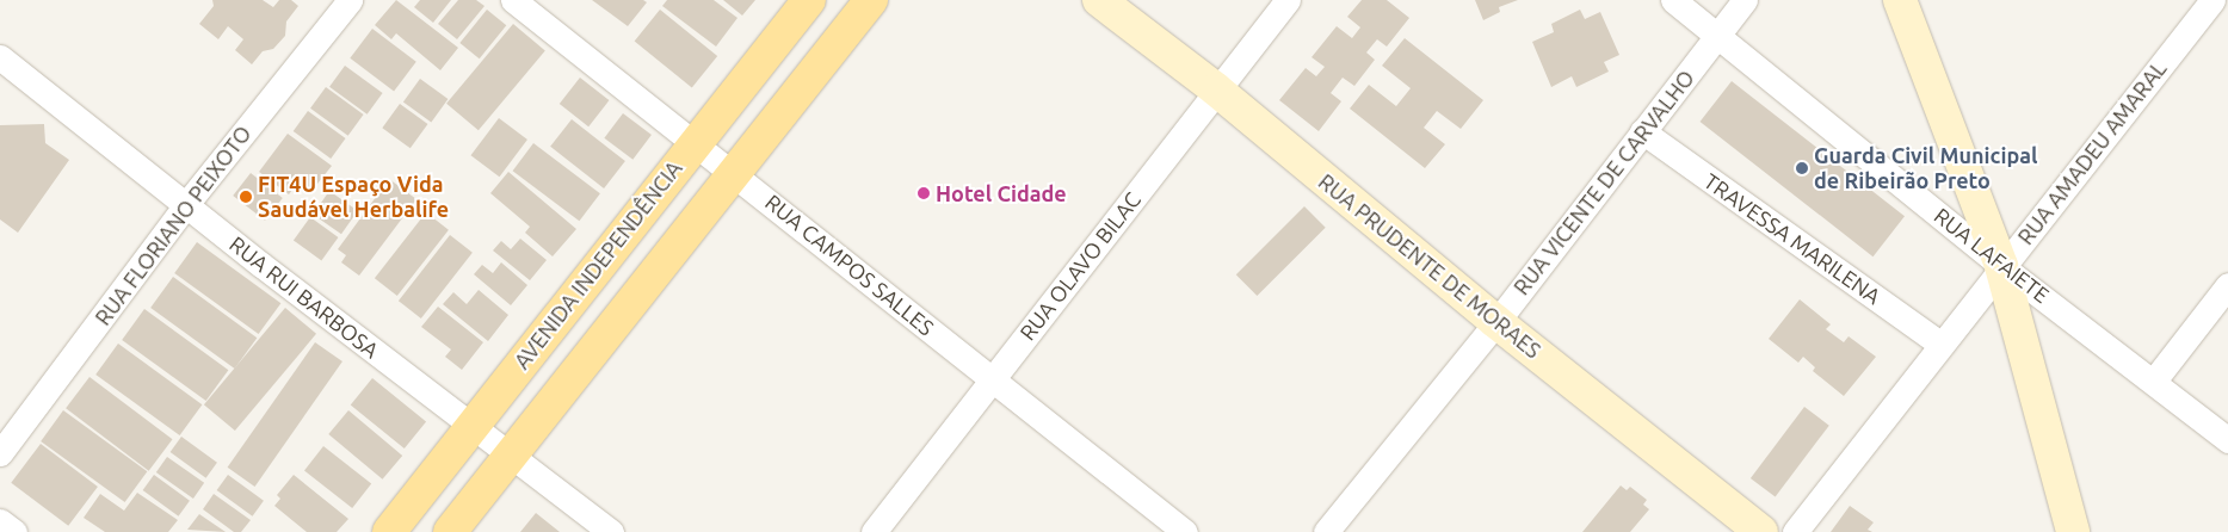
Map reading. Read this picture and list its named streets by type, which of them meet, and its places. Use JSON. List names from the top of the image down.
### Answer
{
  "streets": {
    "main road": ["AVENIDA INDEPENDÊNCIA", "RUA PRUDENTE DE MORAES"],
    "street": [
      "RUA AMADEU AMARAL",
      "RUA VICENTE DE CARVALHO",
      "RUA FLORIANO PEIXOTO",
      "TRAVESSA MARILENA",
      "RUA LAFAIETE",
      "RUA CAMPOS SALLES",
      "RUA OLAVO BILAC",
      "RUA RUI BARBOSA"
    ]
  },
  "crossings": [
    ["RUA AMADEU AMARAL", "TRAVESSA MARILENA"],
    ["RUA AMADEU AMARAL", "RUA LAFAIETE"],
    ["RUA VICENTE DE CARVALHO", "TRAVESSA MARILENA"],
    ["RUA VICENTE DE CARVALHO", "RUA LAFAIETE"],
    ["RUA VICENTE DE CARVALHO", "RUA PRUDENTE DE MORAES"],
    ["RUA FLORIANO PEIXOTO", "RUA RUI BARBOSA"],
    ["AVENIDA INDEPENDÊNCIA", "RUA CAMPOS SALLES"],
    ["AVENIDA INDEPENDÊNCIA", "RUA RUI BARBOSA"],
    ["RUA CAMPOS SALLES", "RUA OLAVO BILAC"],
    ["RUA OLAVO BILAC", "RUA PRUDENTE DE MORAES"]
  ],
  "places": ["Guarda Civil Municipal de Ribeirão Preto", "Hotel Cidade", "FIT4U Espaço Vida Saudável Herbalife"]
}
